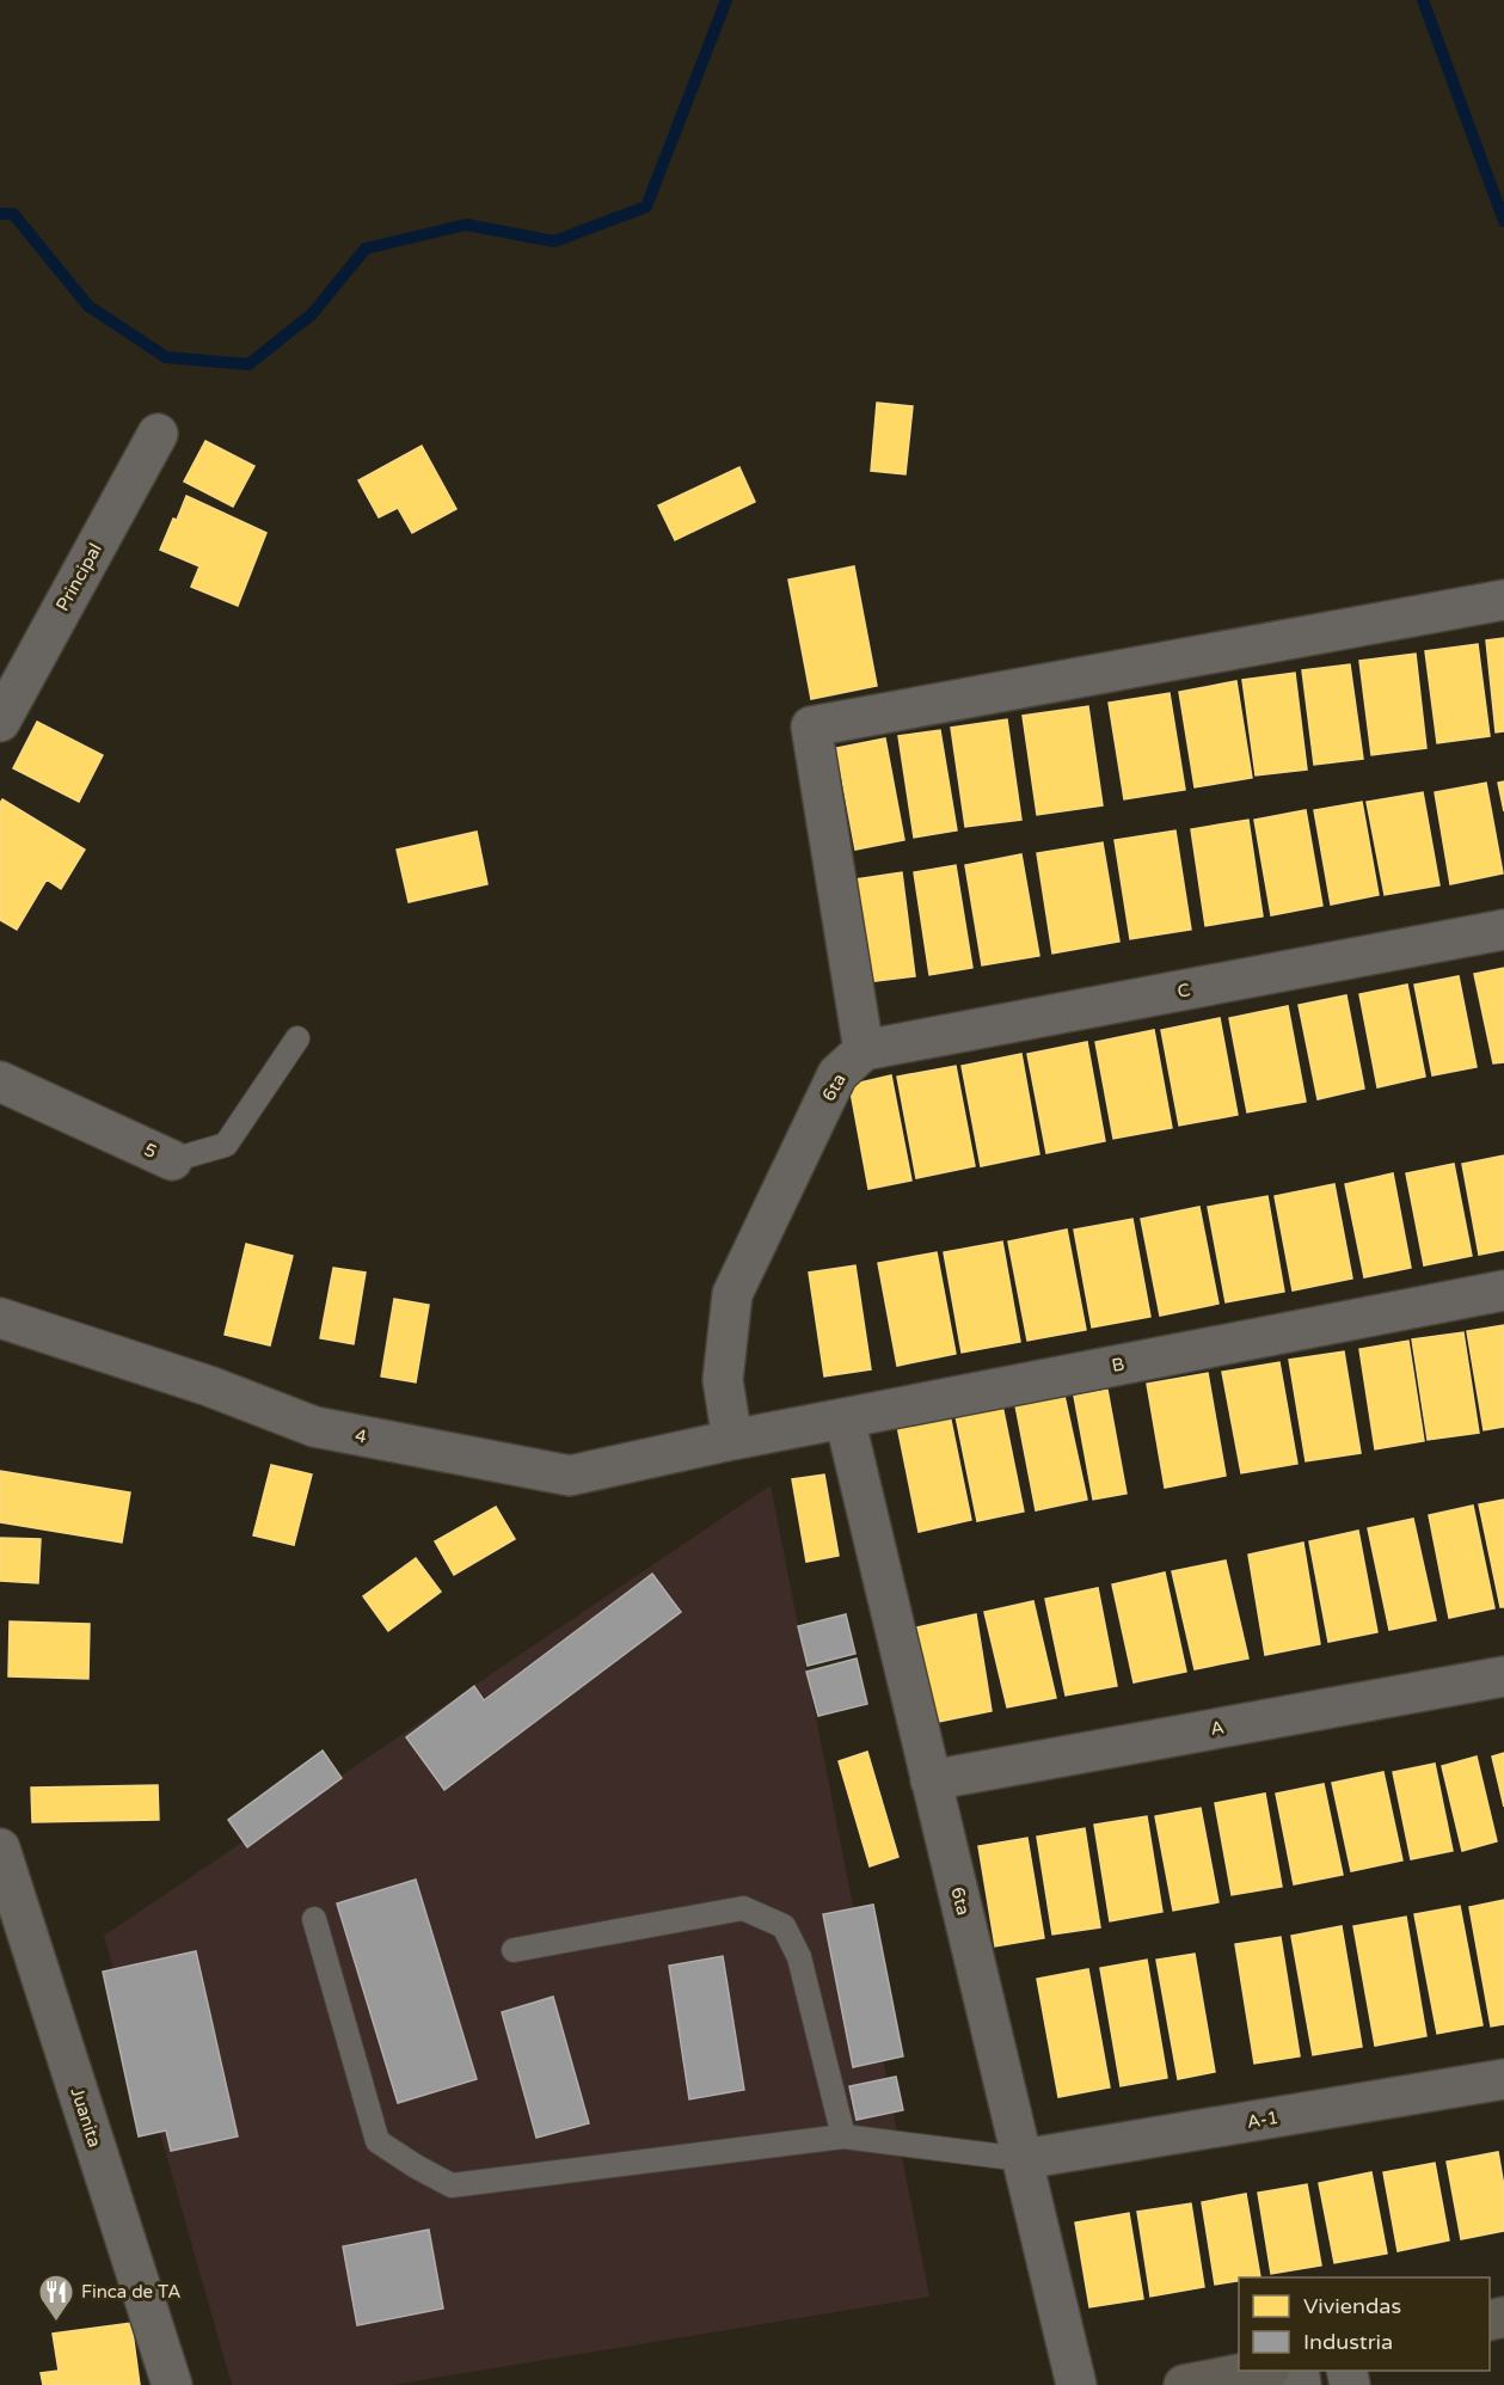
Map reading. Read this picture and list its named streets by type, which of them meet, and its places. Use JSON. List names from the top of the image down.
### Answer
{
  "streets": {
    "street": [
      "Principal",
      "C",
      "6ta",
      "5",
      "B",
      "4",
      "A",
      "Juanita",
      "A-1"
    ]
  },
  "crossings": [
    ["C", "6ta"],
    ["6ta", "B"],
    ["6ta", "4"],
    ["6ta", "A"],
    ["6ta", "A-1"],
    ["B", "4"]
  ],
  "places": {
    "restaurant": ["Finca de TA"]
  },
  "legend": ["Viviendas", "Industria"]
}
